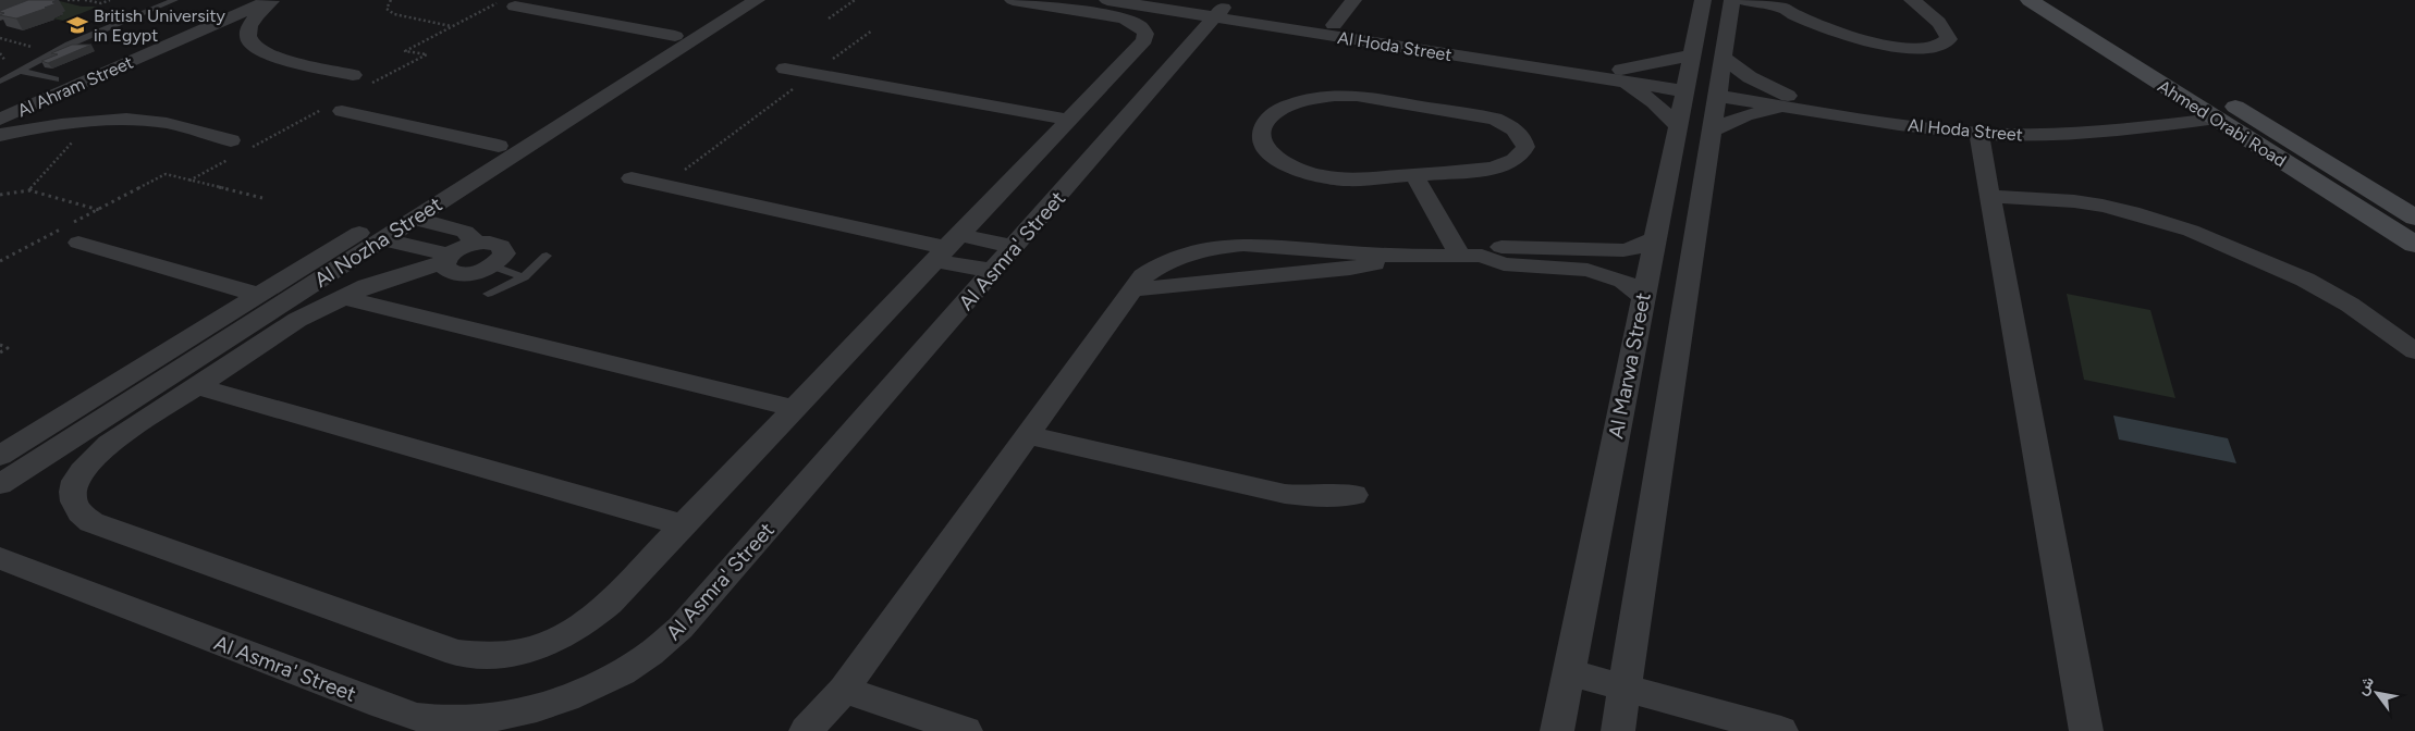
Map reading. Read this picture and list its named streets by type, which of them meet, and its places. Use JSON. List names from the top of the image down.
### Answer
{
  "streets": {
    "street": [
      "Al Hoda Street",
      "Al Ahram Street",
      "Ahmed Orabi Road",
      "Al Nozha Street",
      "Al Asmra' Street",
      "Al Marwa Street"
    ]
  },
  "crossings": [
    ["Al Hoda Street", "Ahmed Orabi Road"],
    ["Al Hoda Street", "Al Asmra' Street"],
    ["Al Hoda Street", "Al Marwa Street"]
  ],
  "places": {
    "school or university": ["British University in Egypt"]
  },
  "north": "top left"
}
